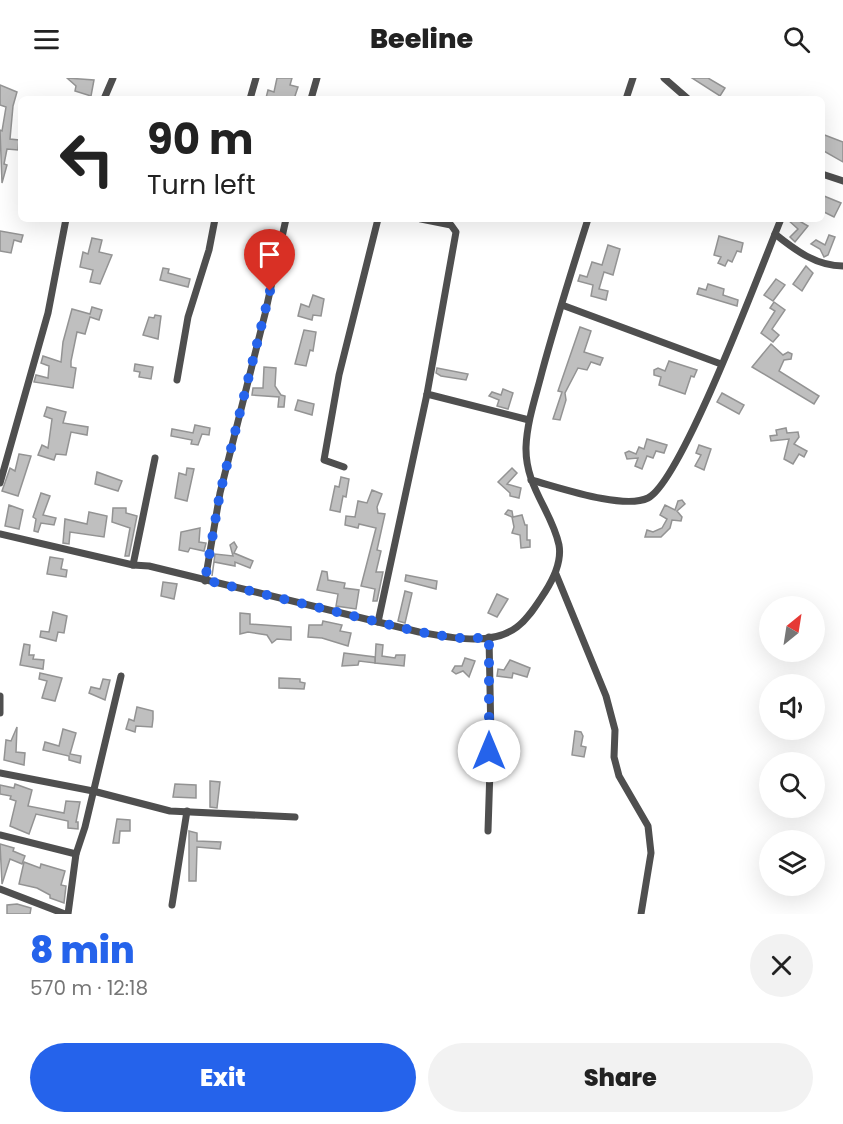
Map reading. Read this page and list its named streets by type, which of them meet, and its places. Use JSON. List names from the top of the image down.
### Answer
{
  "north": "top right",
  "page": {
    "header": "Beeline",
    "turn": ["90 m", "Turn left"],
    "heading": ["8 min", "570 m · 12:18"],
    "buttons": ["Exit", "Share"]
  }
}
